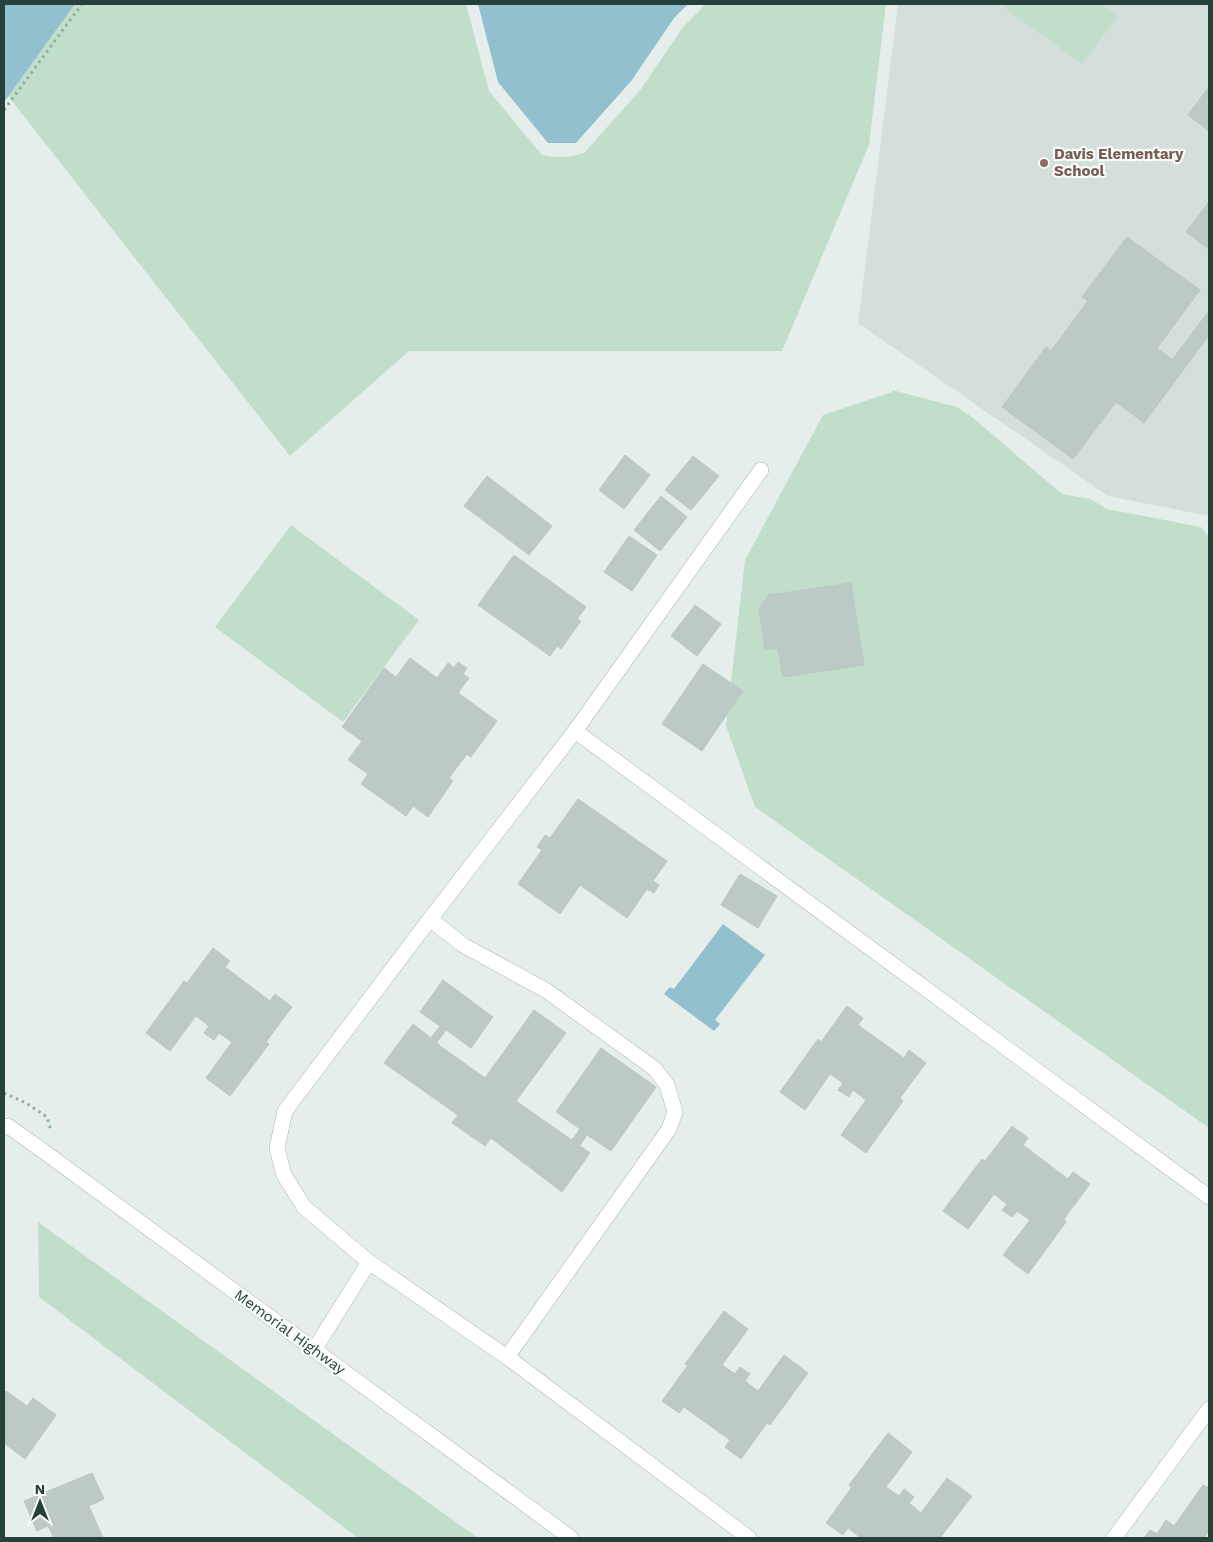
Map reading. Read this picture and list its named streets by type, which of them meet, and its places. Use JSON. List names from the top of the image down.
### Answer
{
  "streets": {
    "street": ["Memorial Highway"]
  },
  "places": ["Davis Elementary School"],
  "north": "top"
}
